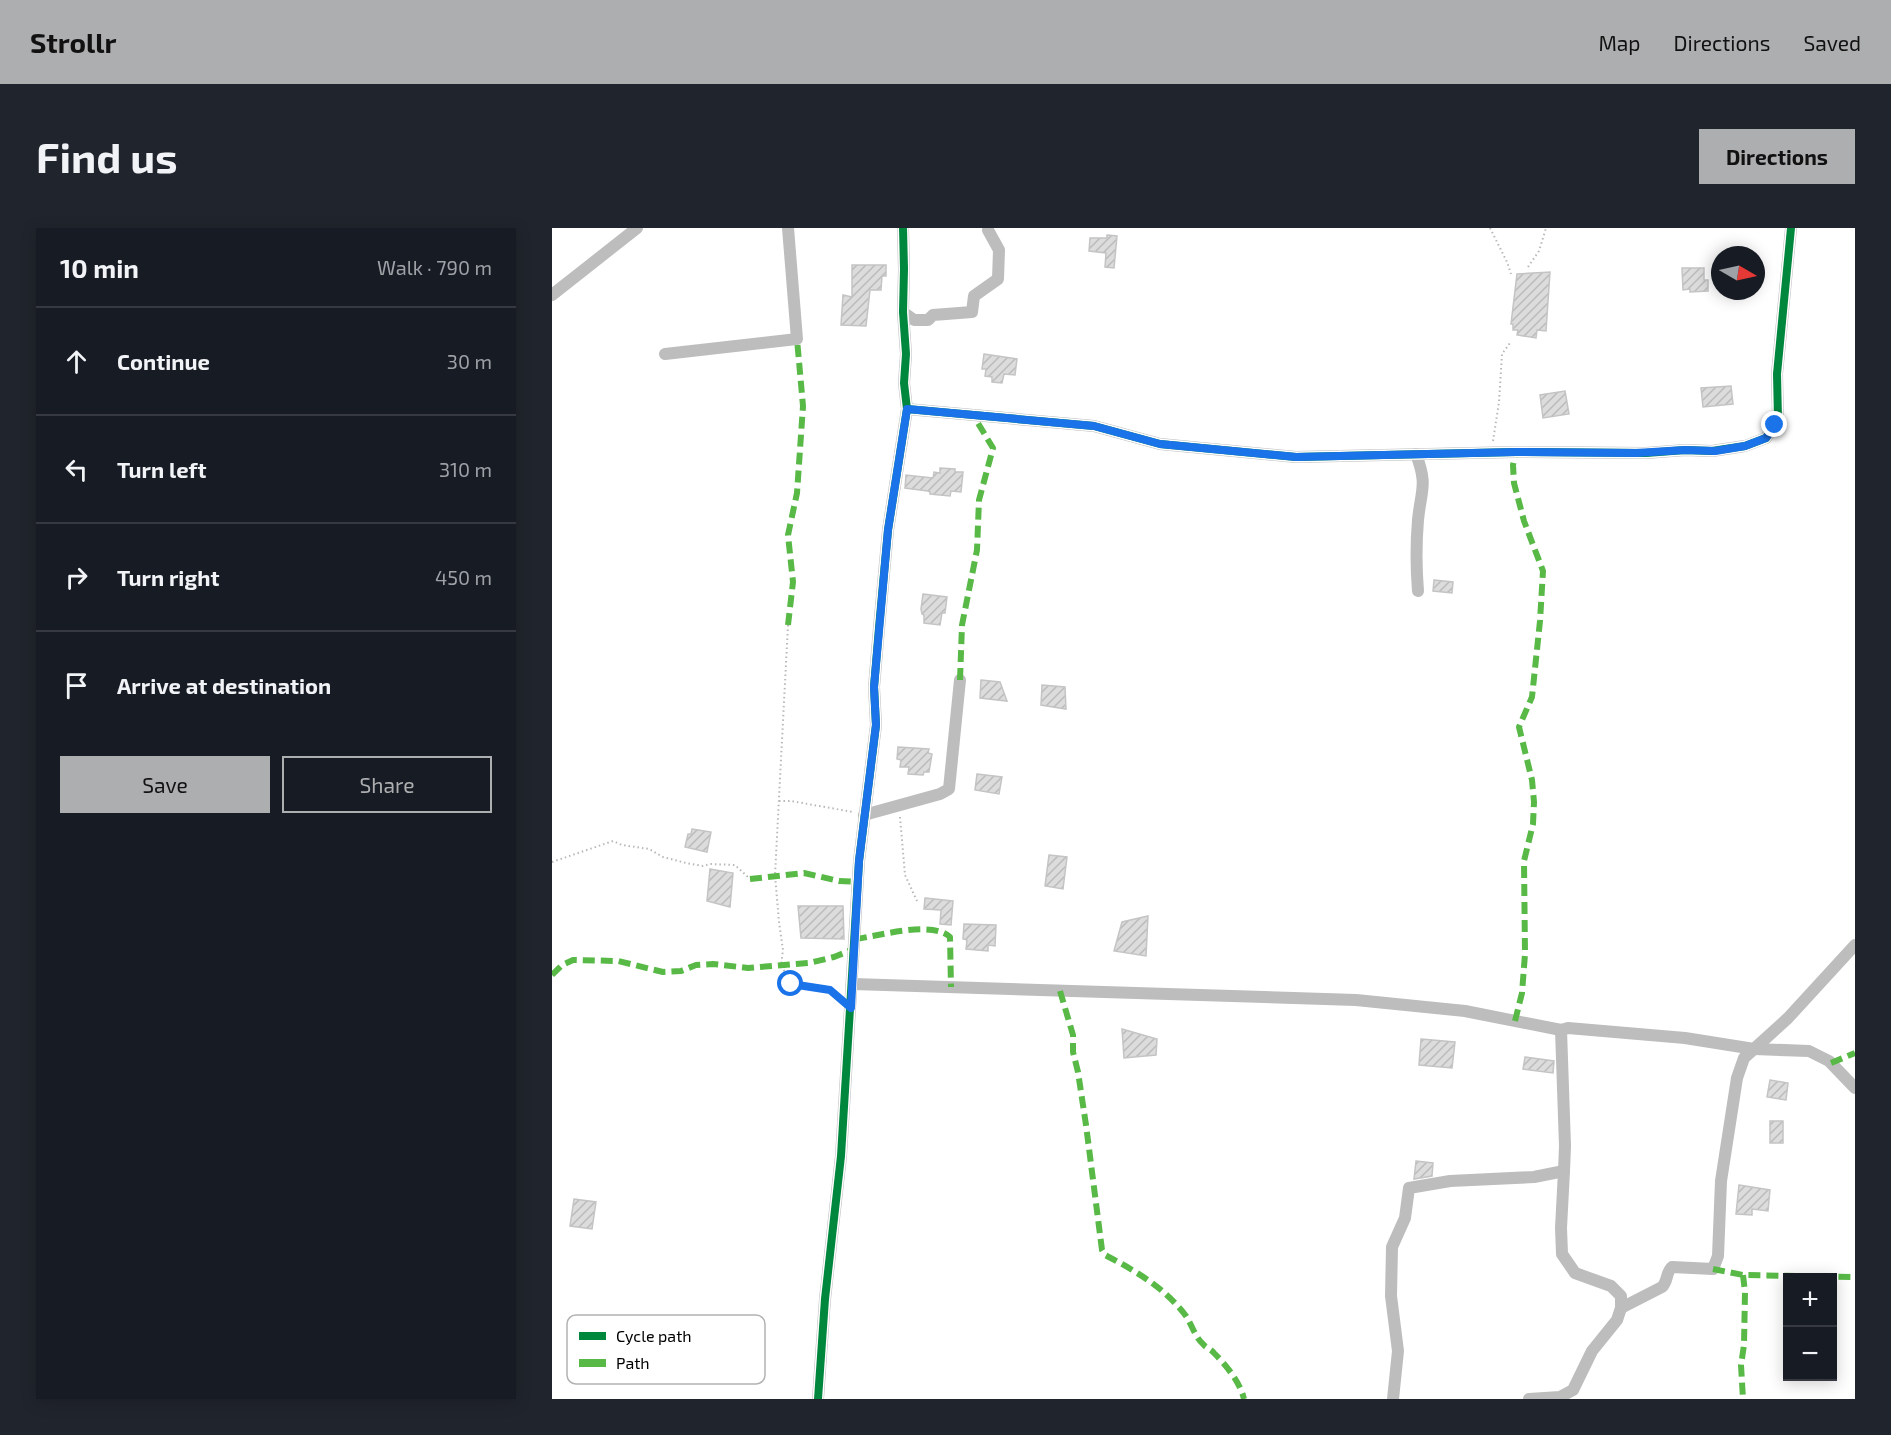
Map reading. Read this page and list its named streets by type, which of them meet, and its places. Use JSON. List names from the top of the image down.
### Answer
{
  "legend": ["Cycle path", "Path"],
  "north": "right",
  "page": {
    "header": "Strollr",
    "nav": ["Map", "Directions", "Saved"],
    "buttons": [
      "Directions",
      ["Save", "Share"]
    ],
    "title": "Find us",
    "heading": ["10 min", "Walk · 790 m"],
    "list": [
      ["Continue", "30 m"],
      ["Turn left", "310 m"],
      ["Turn right", "450 m"],
      "Arrive at destination"
    ],
    "map_buttons": ["+", "−"]
  }
}
